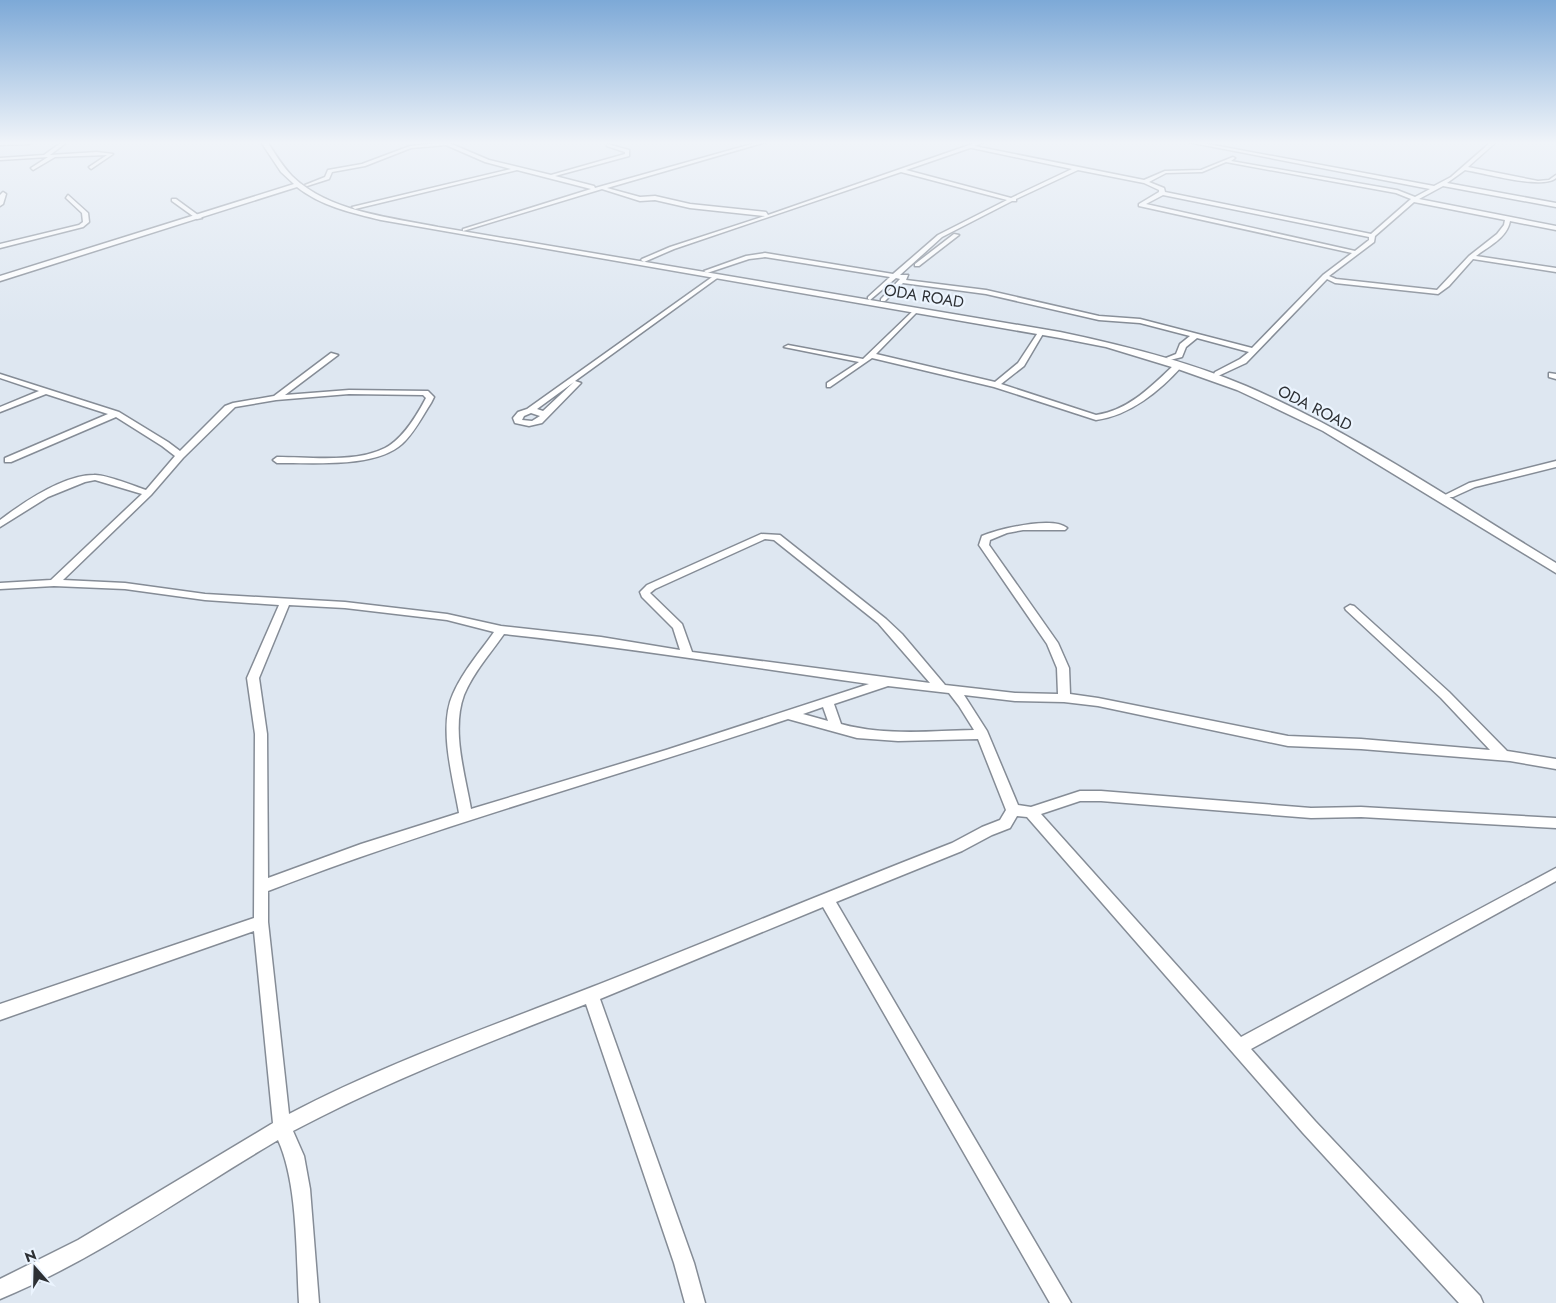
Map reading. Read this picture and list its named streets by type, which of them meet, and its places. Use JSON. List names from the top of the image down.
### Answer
{
  "streets": {
    "street": ["ODA ROAD"]
  },
  "north": "top"
}
